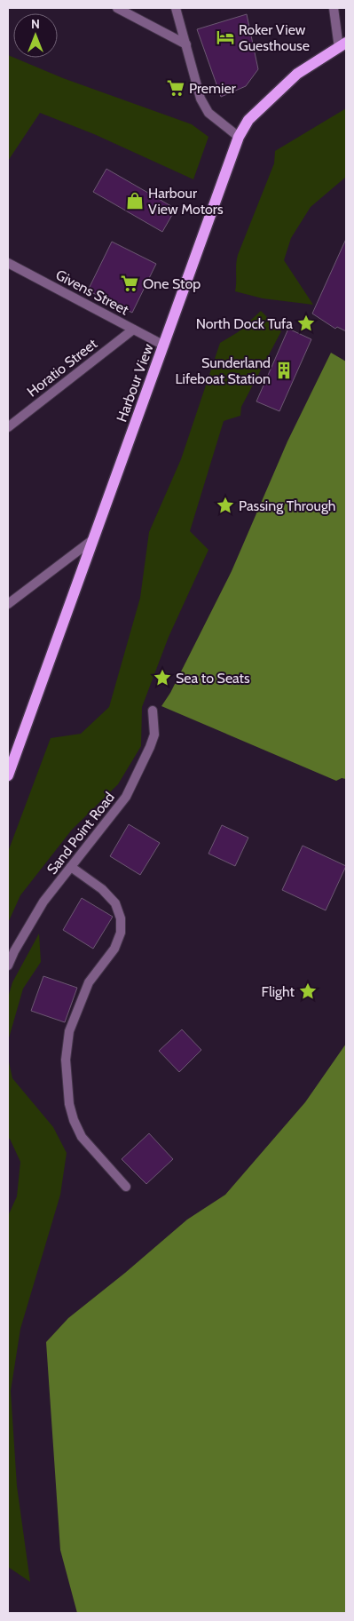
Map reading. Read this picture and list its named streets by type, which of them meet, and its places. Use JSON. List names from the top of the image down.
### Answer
{
  "streets": {
    "main road": ["Harbour View"],
    "street": ["Givens Street", "Horatio Street", "Sand Point Road"]
  },
  "crossings": [
    ["Givens Street", "Horatio Street"],
    ["Givens Street", "Harbour View"]
  ],
  "places": {
    "hotel": ["Roker View Guesthouse"],
    "supermarket": ["Premier", "One Stop"],
    "shop": ["Harbour View Motors"],
    "place": [
      "North Dock Tufa",
      "Passing Through",
      "Sea to Seats",
      "Flight"
    ],
    "building": ["Sunderland Lifeboat Station"]
  },
  "north": "top"
}
